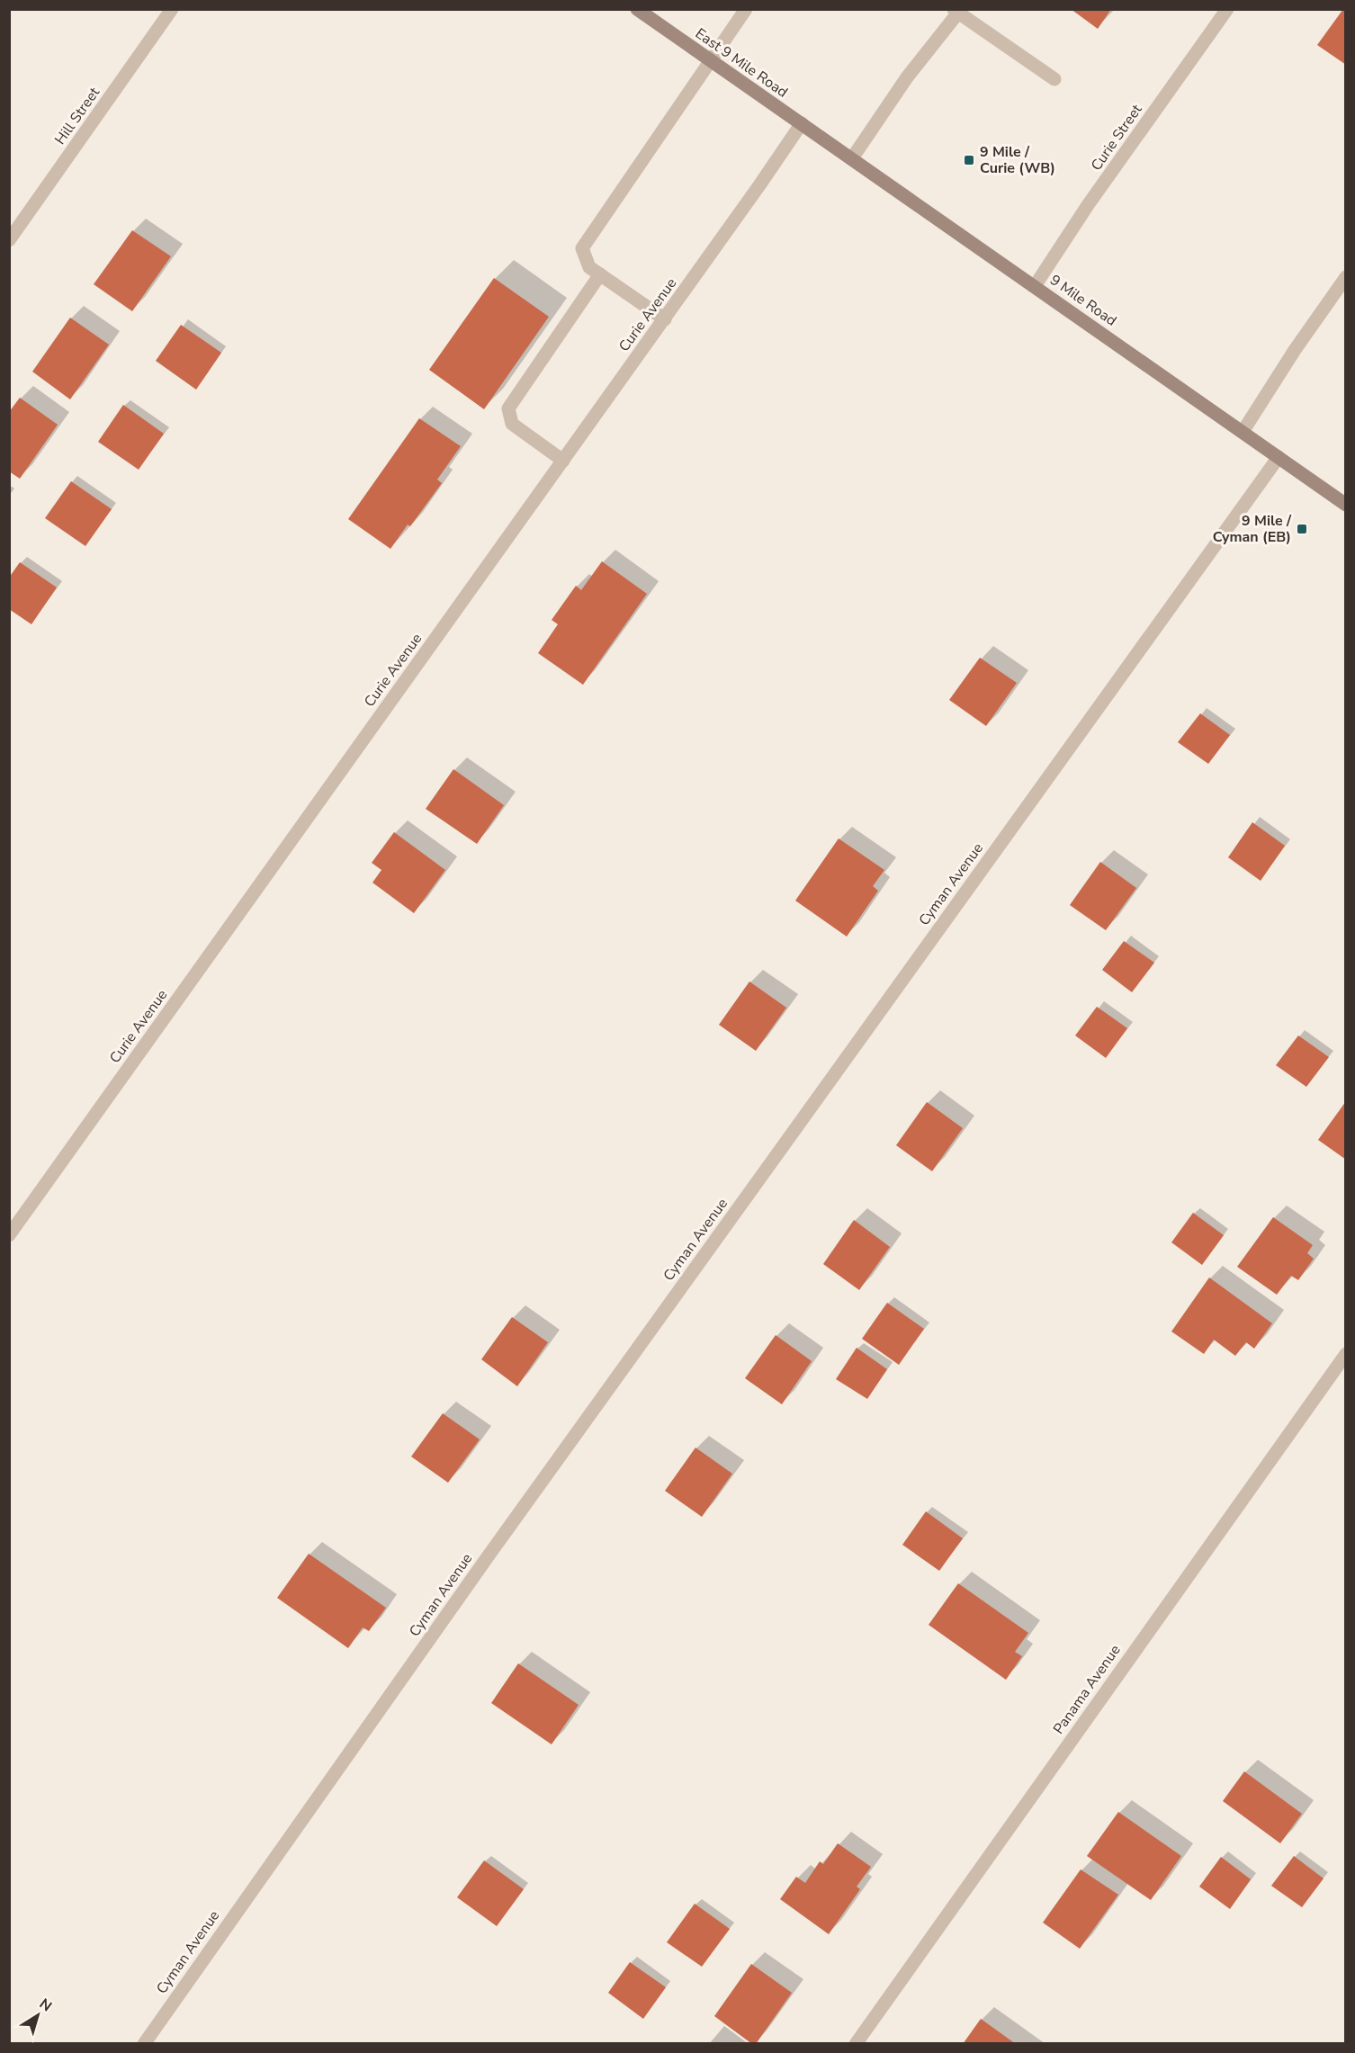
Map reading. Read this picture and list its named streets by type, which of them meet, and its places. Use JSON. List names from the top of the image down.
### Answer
{
  "streets": {
    "main road": ["East 9 Mile Road", "9 Mile Road"],
    "street": [
      "Hill Street",
      "Curie Street",
      "Curie Avenue",
      "Cyman Avenue",
      "Panama Avenue"
    ]
  },
  "crossings": [
    ["East 9 Mile Road", "9 Mile Road"],
    ["East 9 Mile Road", "Curie Avenue"],
    ["Curie Street", "9 Mile Road"],
    ["9 Mile Road", "Curie Avenue"],
    ["9 Mile Road", "Cyman Avenue"]
  ],
  "places": {
    "transit": ["9 Mile / Curie (WB)", "9 Mile / Cyman (EB)"]
  },
  "north": "top right"
}
